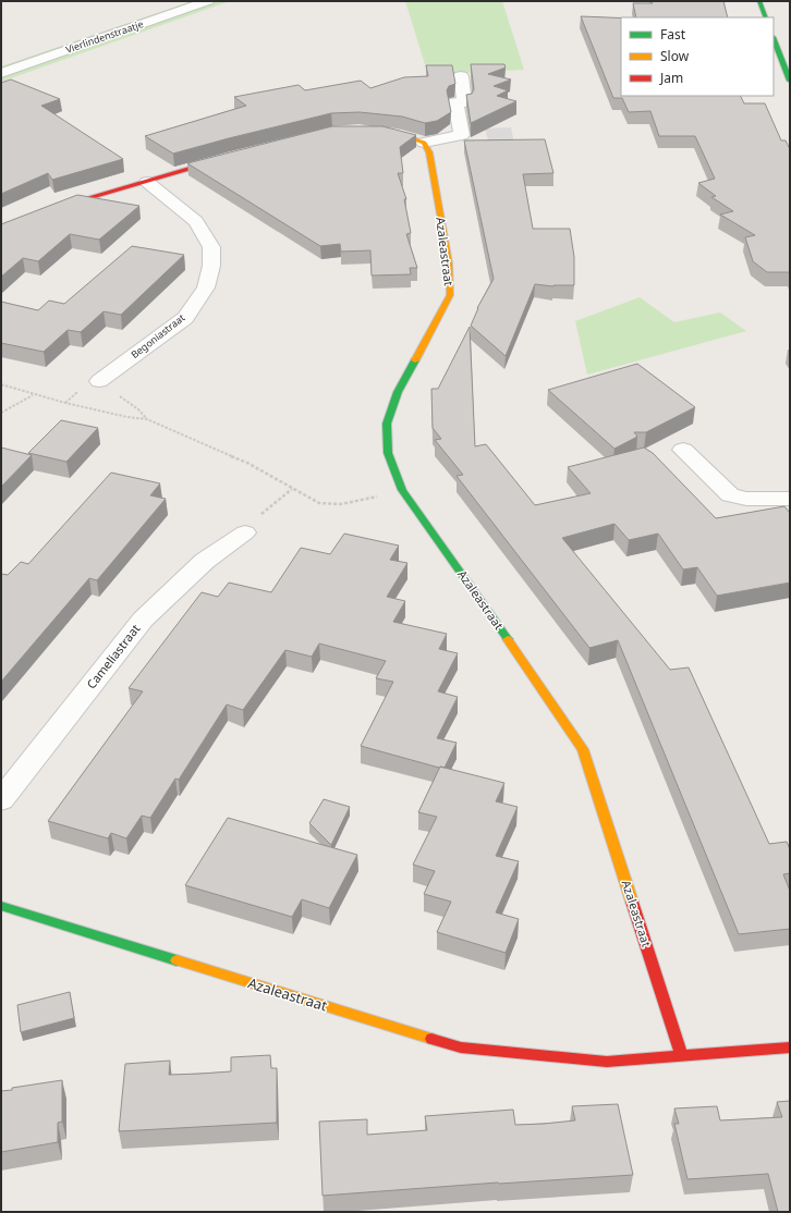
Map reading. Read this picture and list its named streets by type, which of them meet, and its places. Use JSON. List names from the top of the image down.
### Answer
{
  "streets": {
    "street": [
      "Vierlindenstraatje",
      "Azaleastraat",
      "Begoniastraat",
      "Cameliastraat"
    ]
  },
  "legend": ["Fast", "Slow", "Jam"]
}
